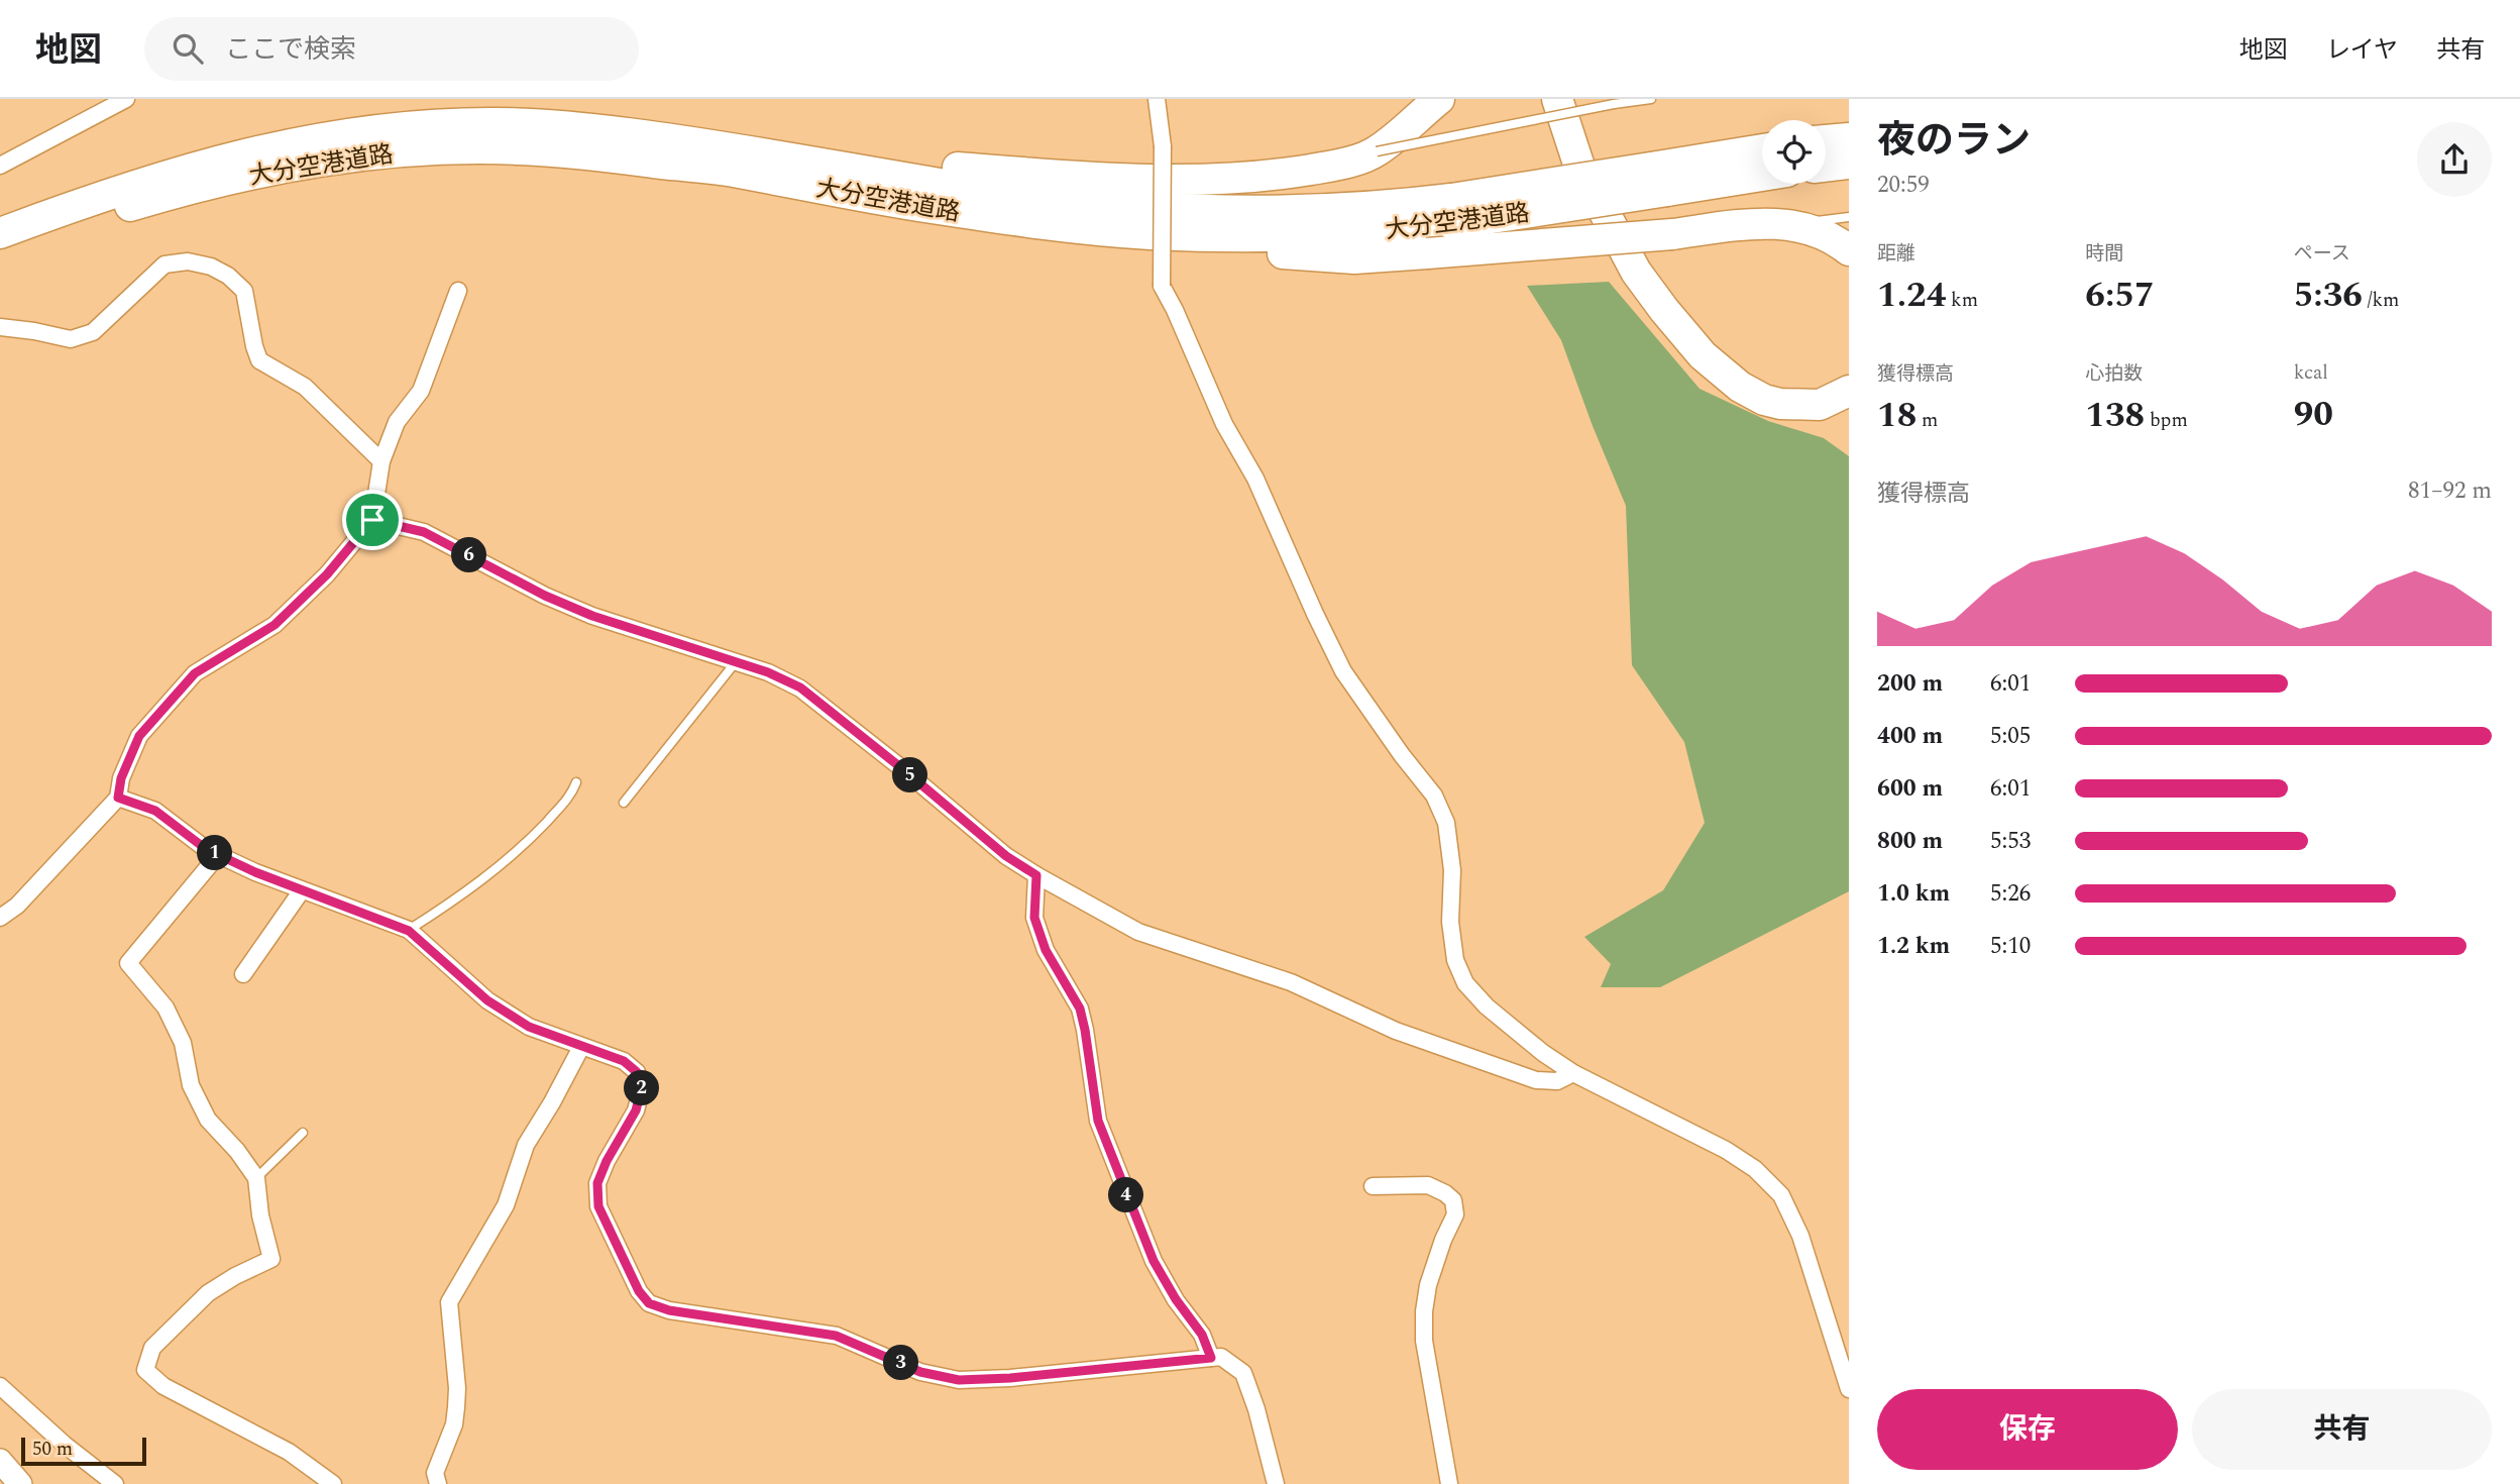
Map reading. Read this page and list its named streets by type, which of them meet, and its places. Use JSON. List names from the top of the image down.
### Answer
{
  "streets": {
    "highway": ["大分空港道路"]
  },
  "scale_bar": "50 m",
  "page": {
    "header": "地図",
    "search": "ここで検索",
    "nav": ["地図", "レイヤ", "共有"],
    "heading": ["夜のラン", "20:59"],
    "stats": [
      ["距離", "1.24 km"],
      ["時間", "6:57"],
      ["ペース", "5:36 /km"],
      ["獲得標高", "18 m"],
      ["心拍数", "138 bpm"],
      ["kcal", "90"]
    ],
    "chart": ["獲得標高", "81–92 m"],
    "pins": [
      "6",
      "5",
      "1",
      "2",
      "4",
      "3"
    ],
    "list": [
      {
        "name": "200 m",
        "note": "6:01"
      },
      {
        "name": "400 m",
        "note": "5:05"
      },
      {
        "name": "600 m",
        "note": "6:01"
      },
      {
        "name": "800 m",
        "note": "5:53"
      },
      {
        "name": "1.0 km",
        "note": "5:26"
      },
      {
        "name": "1.2 km",
        "note": "5:10"
      }
    ],
    "buttons": ["保存", "共有"],
    "scale": "50 m"
  }
}
